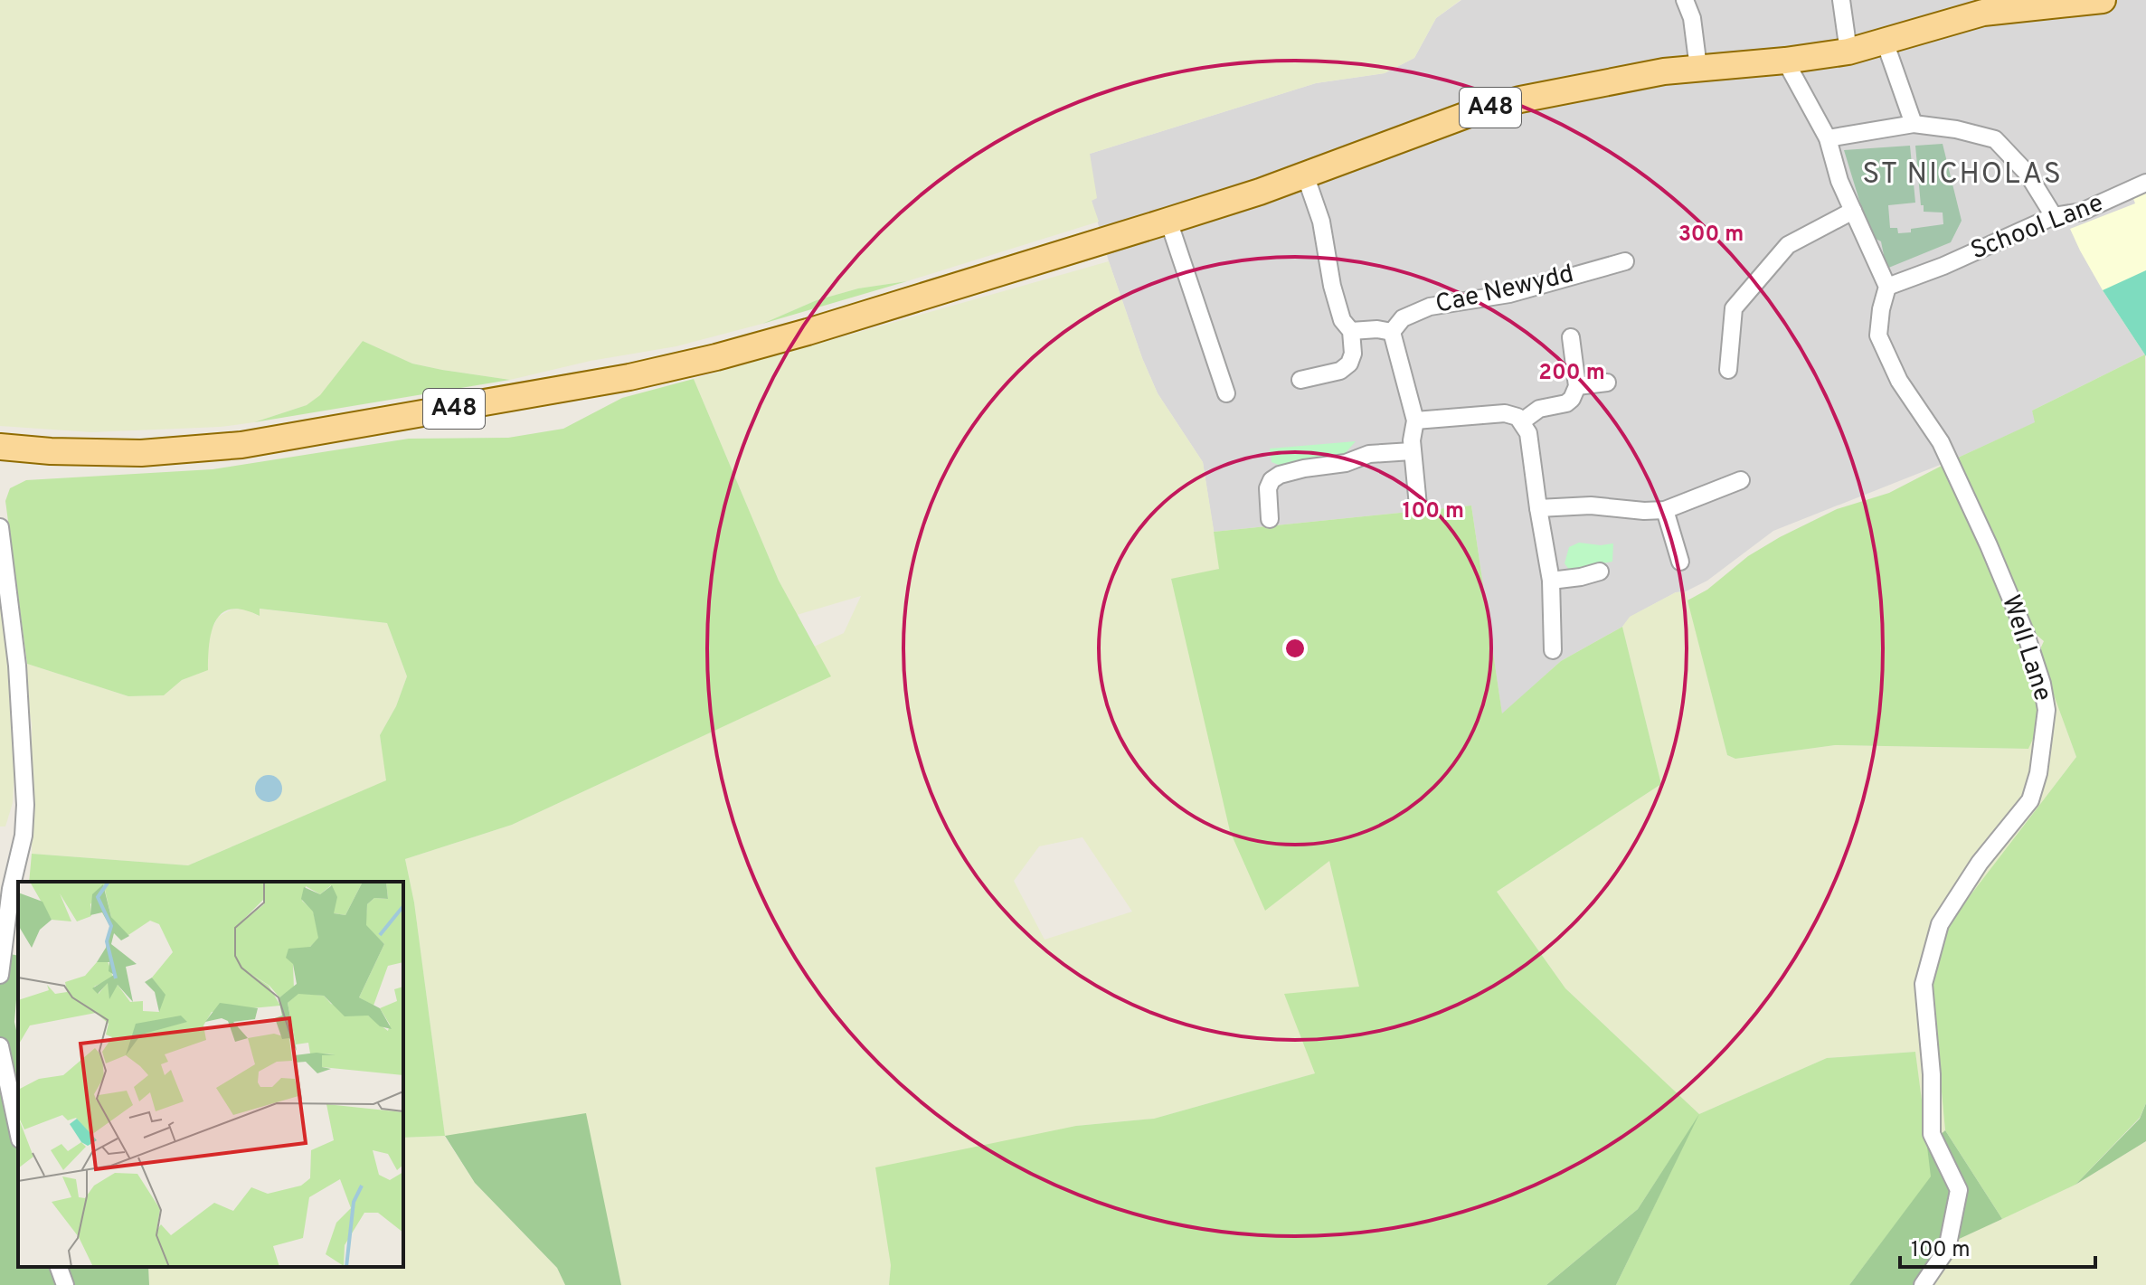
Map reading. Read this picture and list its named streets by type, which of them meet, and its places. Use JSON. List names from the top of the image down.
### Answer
{
  "streets": {
    "main road": ["A48"],
    "street": ["School Lane", "Cae Newydd", "Well Lane"]
  },
  "crossings": [
    ["School Lane", "Well Lane"]
  ],
  "districts": ["ST NICHOLAS"],
  "scale_bar": "100 m",
  "rings": ["300 m", "200 m", "100 m"]
}
